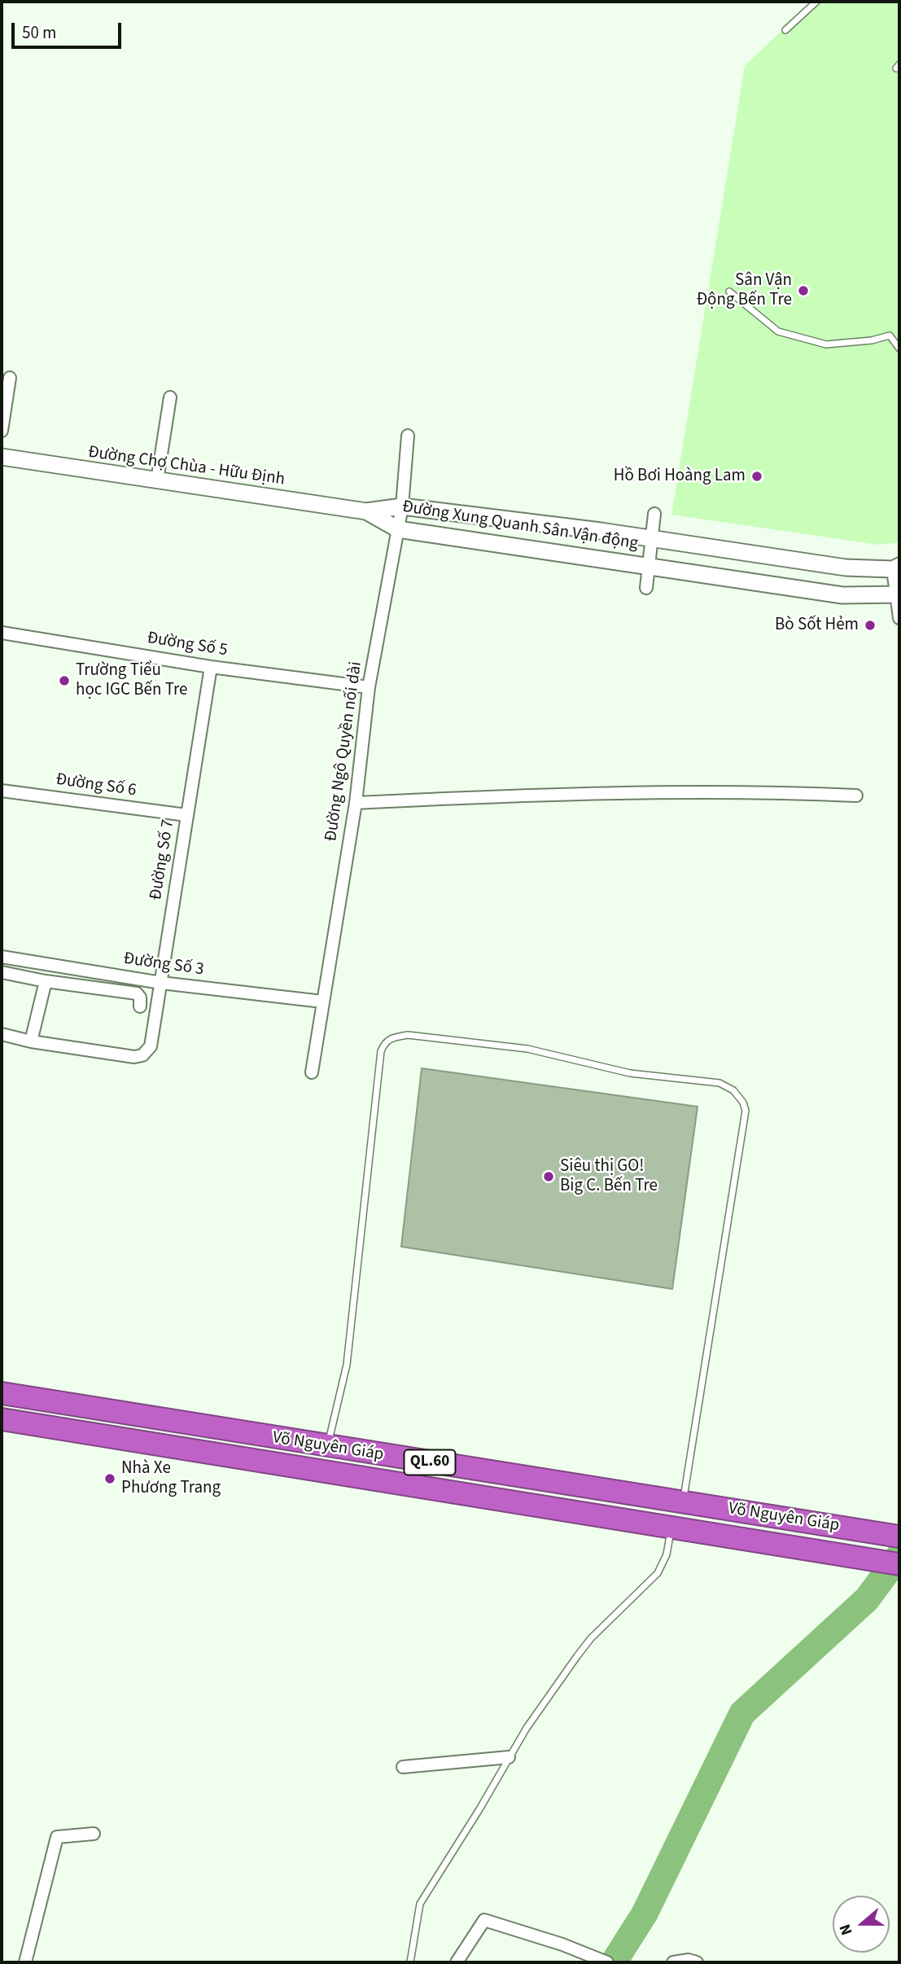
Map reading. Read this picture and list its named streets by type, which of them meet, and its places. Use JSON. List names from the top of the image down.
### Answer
{
  "streets": {
    "highway": ["Võ Nguyên Giáp", "QL.60"],
    "street": [
      "Đường Chợ Chùa - Hữu Định",
      "Đường Xung Quanh Sân Vận động",
      "Đường Số 5",
      "Đường Ngô Quyền nối dài",
      "Đường Số 6",
      "Đường Số 7",
      "Đường Số 3"
    ]
  },
  "crossings": [
    ["Đường Chợ Chùa - Hữu Định", "Đường Xung Quanh Sân Vận động"],
    ["Đường Xung Quanh Sân Vận động", "Đường Ngô Quyền nối dài"],
    ["Đường Số 5", "Đường Ngô Quyền nối dài"],
    ["Đường Số 5", "Đường Số 7"],
    ["Đường Ngô Quyền nối dài", "Đường Số 3"],
    ["Đường Số 6", "Đường Số 7"],
    ["Đường Số 7", "Đường Số 3"]
  ],
  "places": [
    "Sân Vận Động Bến Tre",
    "Hồ Bơi Hoàng Lam",
    "Bò Sốt Hẻm",
    "Trường Tiểu học IGC Bến Tre",
    "Siêu thị GO! Big C. Bến Tre",
    "Nhà Xe Phương Trang"
  ],
  "scale_bar": "50 m",
  "north": "left"
}
